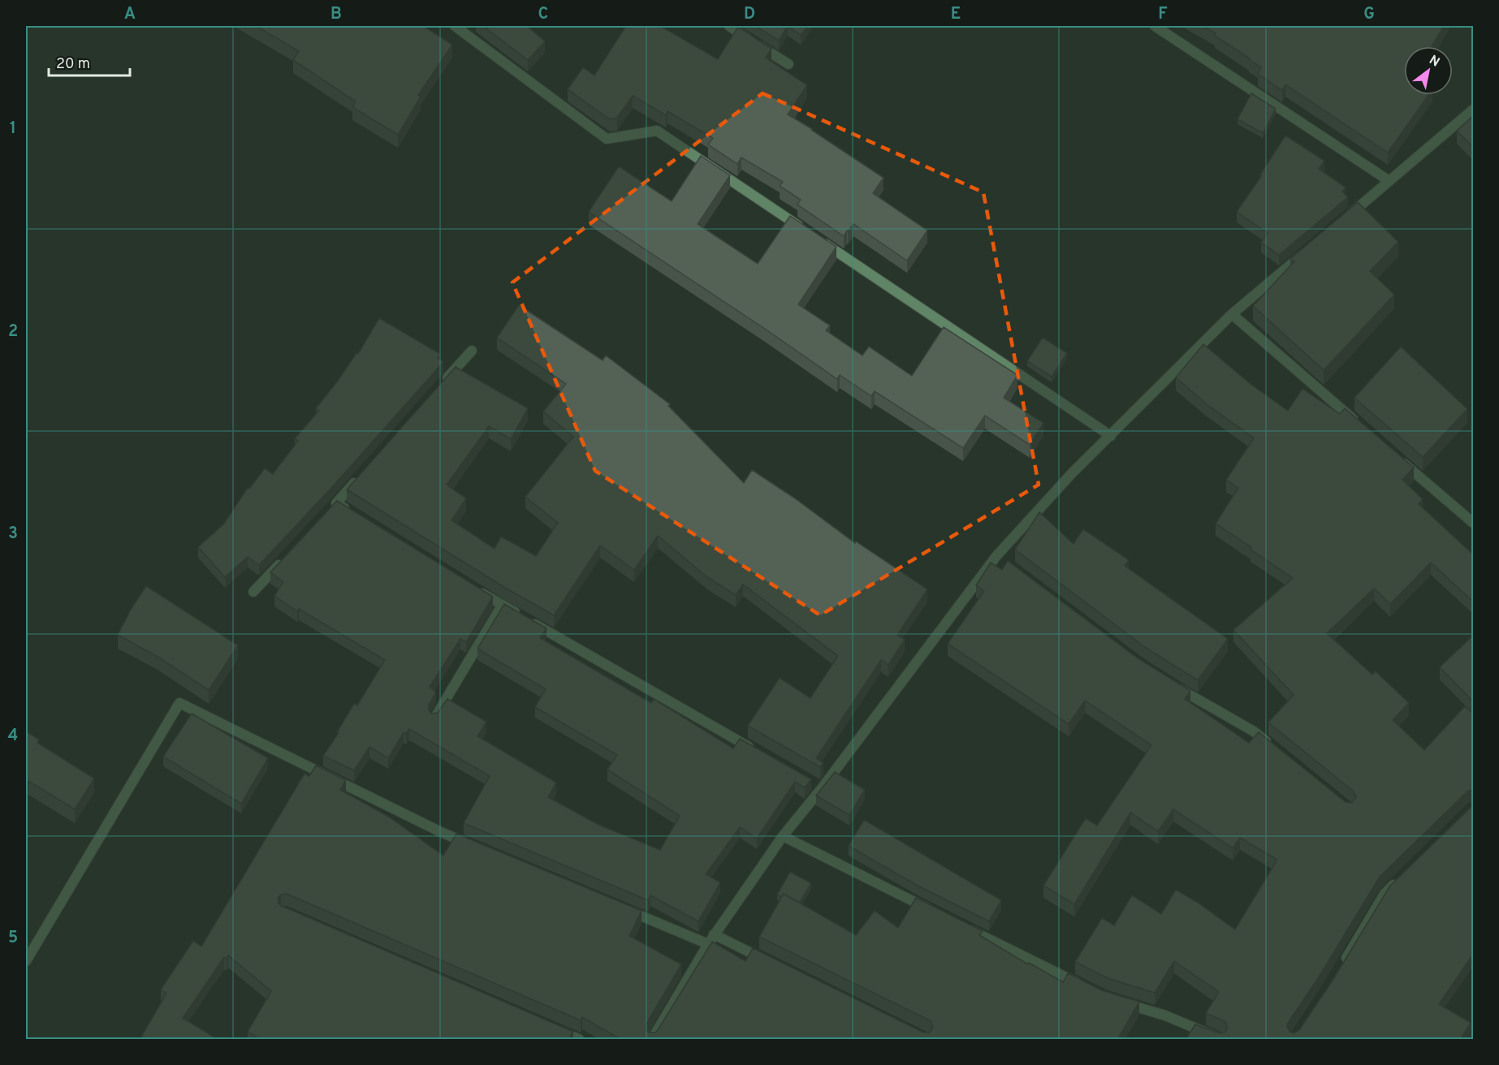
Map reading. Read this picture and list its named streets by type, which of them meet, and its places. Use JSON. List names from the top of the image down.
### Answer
{
  "scale_bar": "20 m",
  "north": "top right",
  "grid": {
    "columns": [
      "A",
      "B",
      "C",
      "D",
      "E",
      "F",
      "G"
    ],
    "rows": [
      "1",
      "2",
      "3",
      "4",
      "5"
    ]
  }
}
